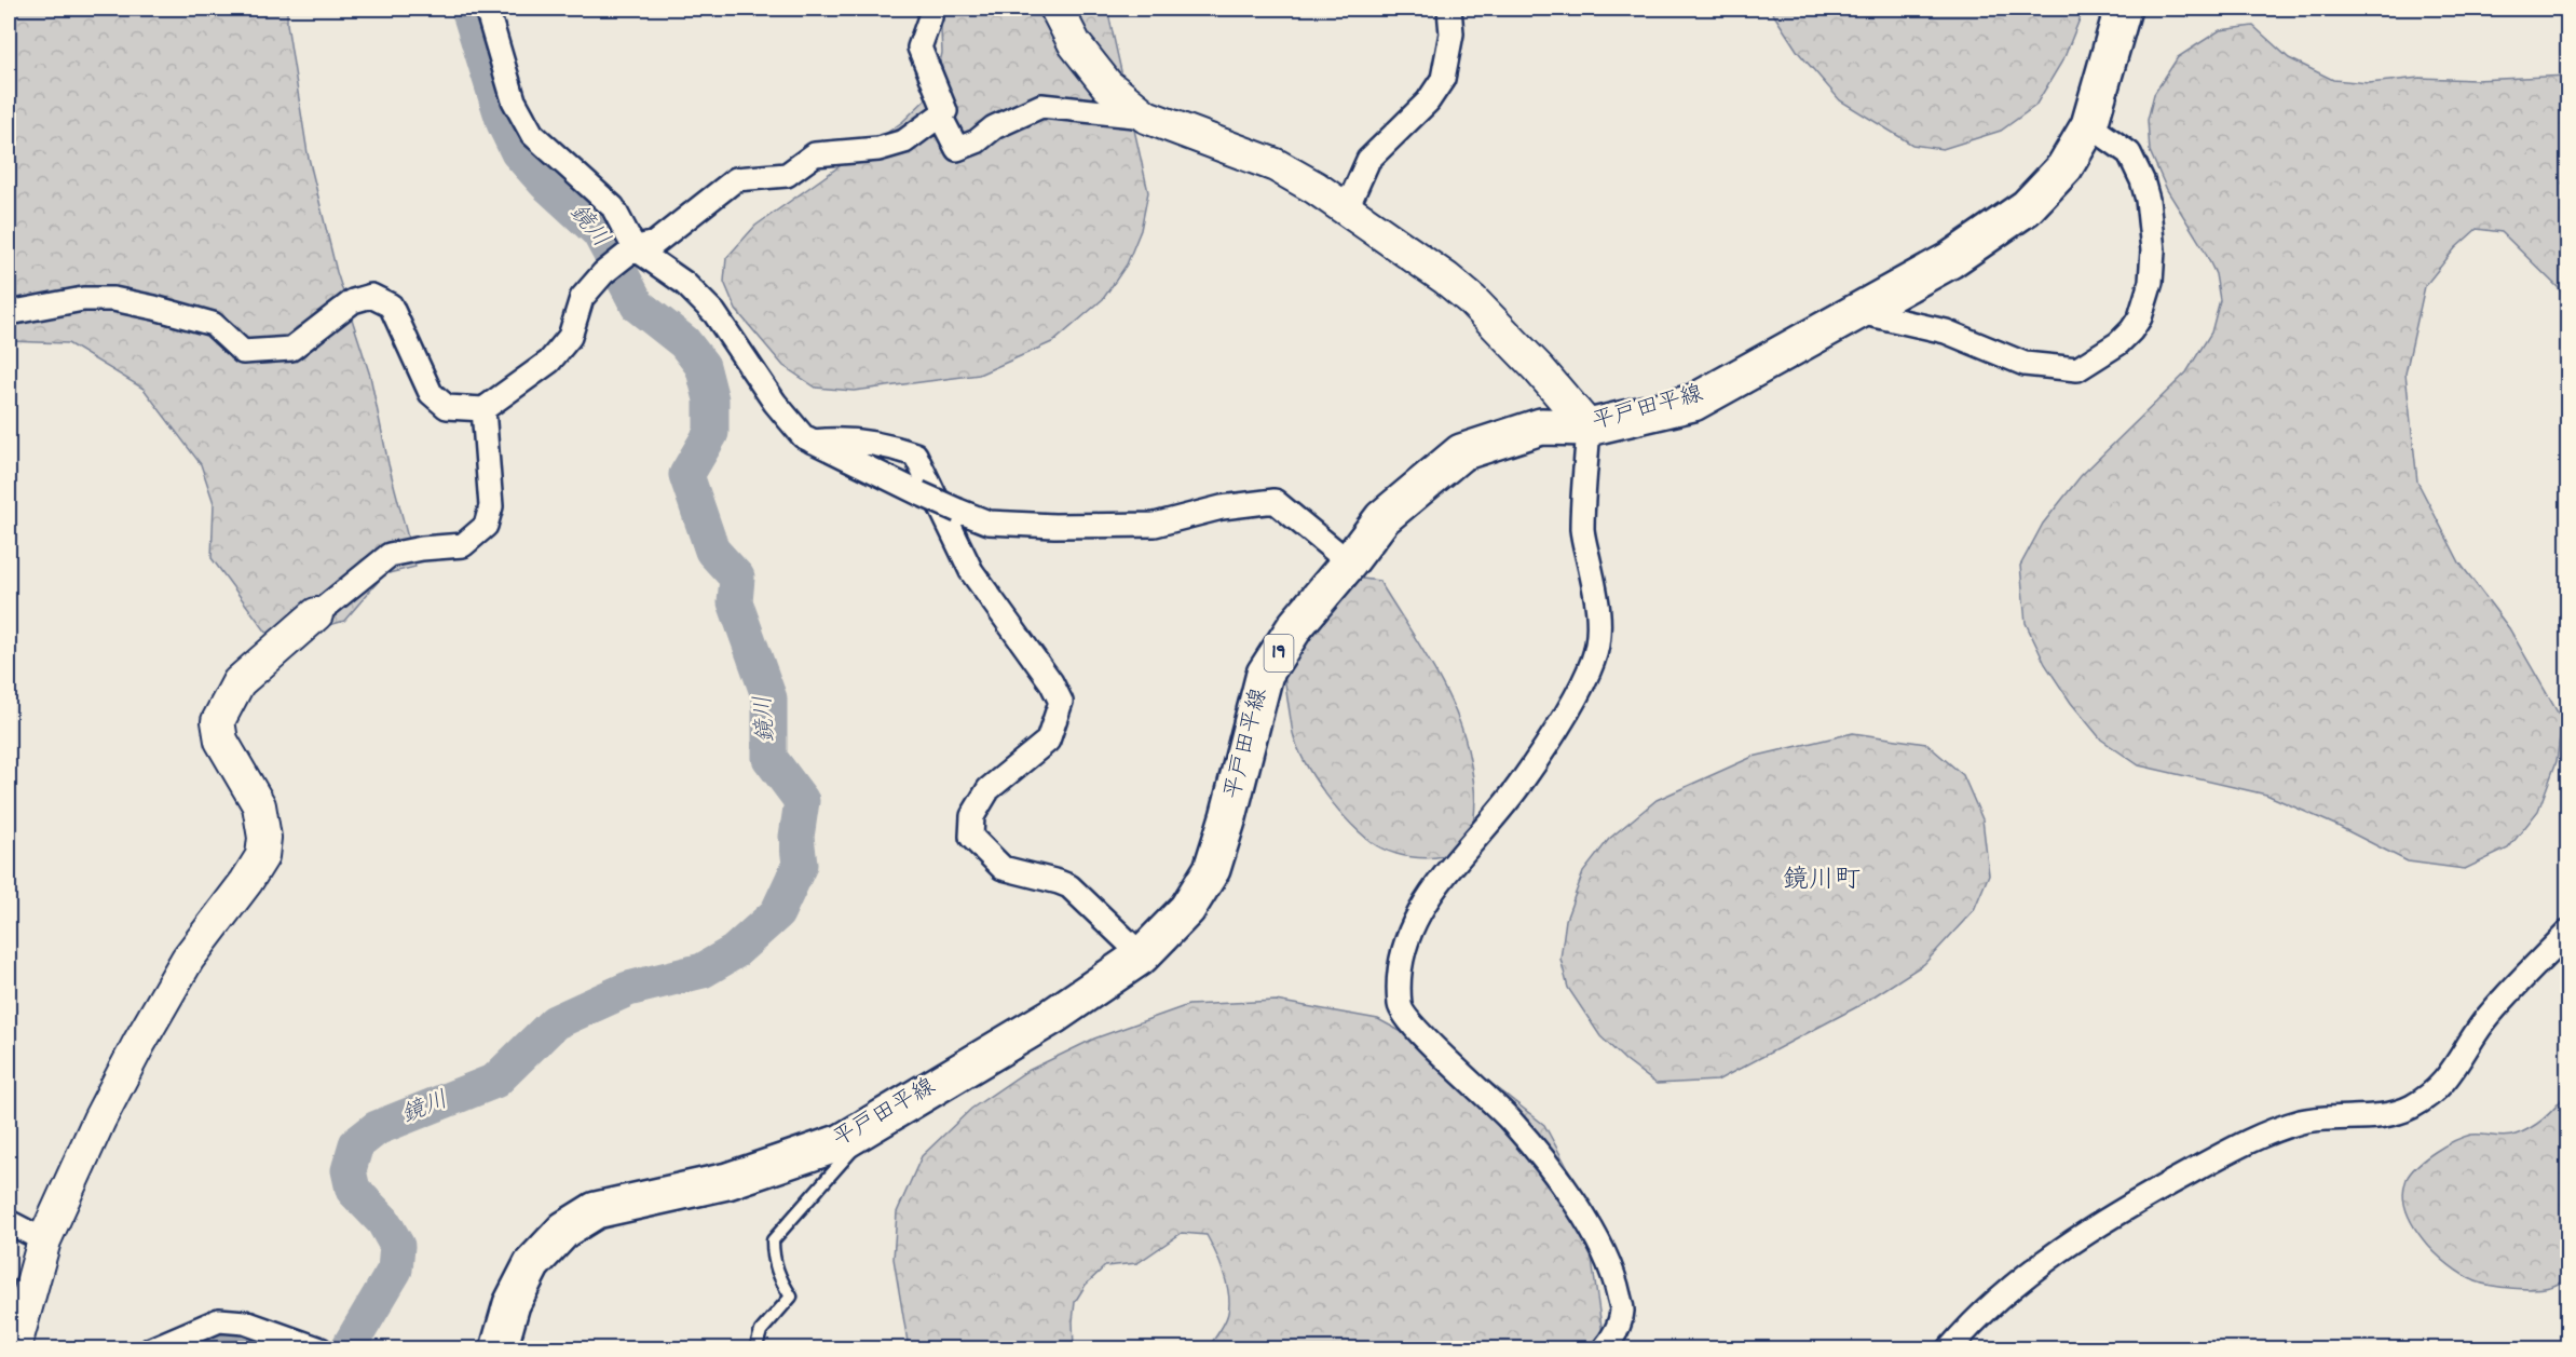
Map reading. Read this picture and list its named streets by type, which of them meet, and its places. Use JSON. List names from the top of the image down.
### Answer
{
  "streets": {
    "main road": ["平戸田平線", "19"]
  },
  "districts": ["鏡川町"],
  "water": ["鏡川"]
}
